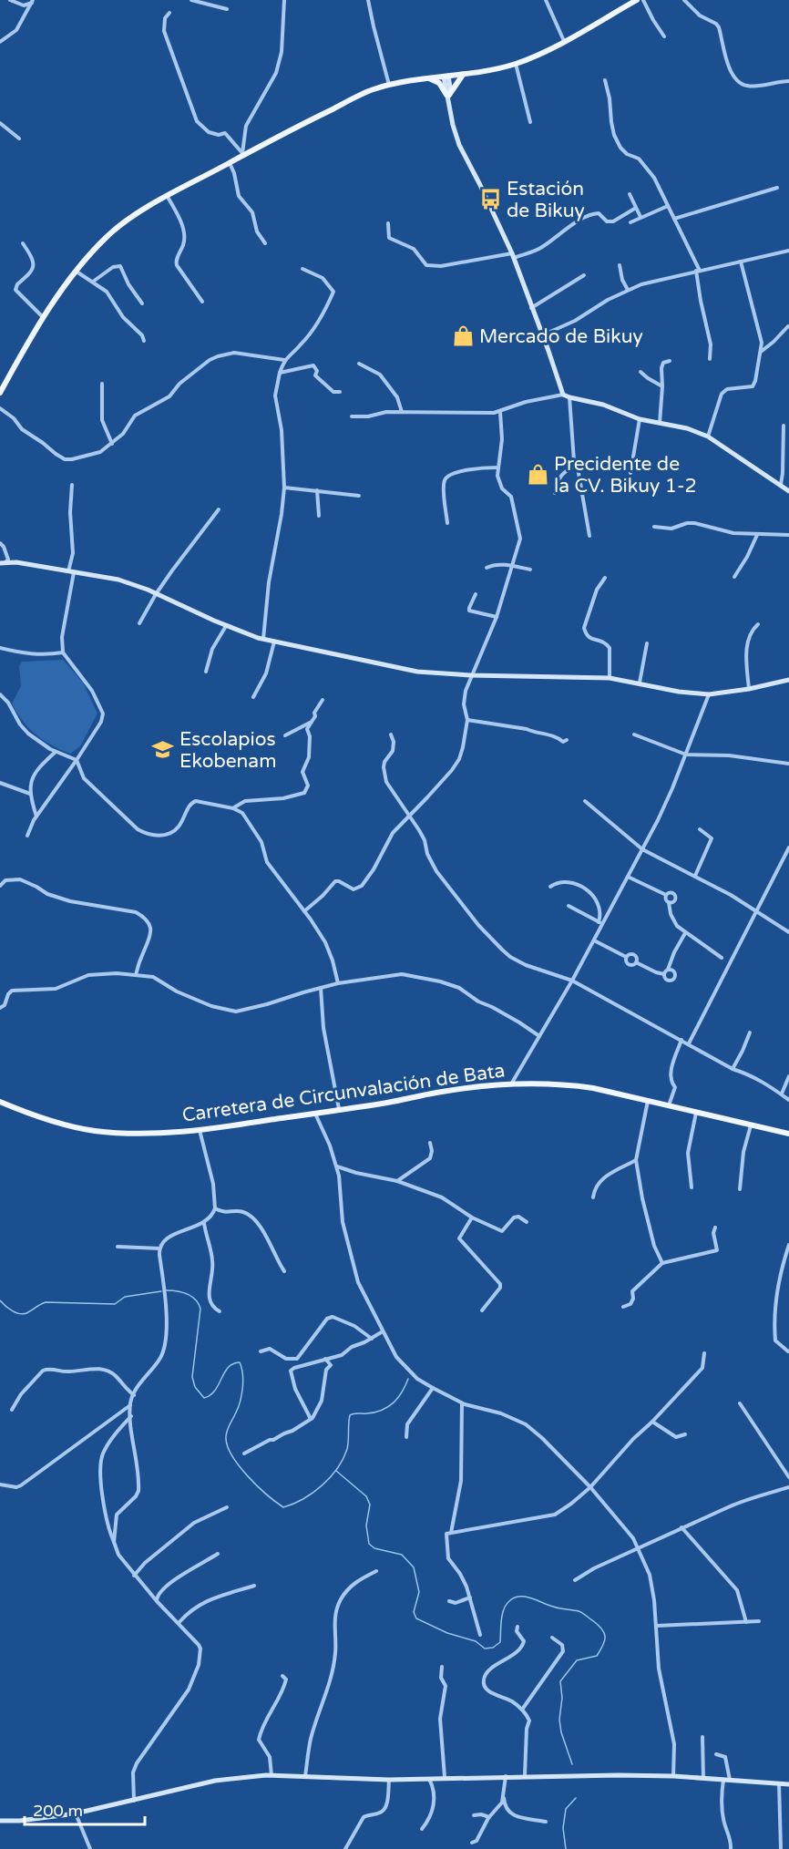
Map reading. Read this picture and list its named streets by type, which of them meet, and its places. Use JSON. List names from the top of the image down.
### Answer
{
  "streets": {
    "main road": ["Carretera de Circunvalación de Bata"]
  },
  "places": {
    "bus stop": ["Estación de Bikuy"],
    "shop": ["Mercado de Bikuy", "Precidente de la CV. Bikuy 1-2"],
    "school or university": ["Escolapios Ekobenam"]
  },
  "scale_bar": "200 m"
}
